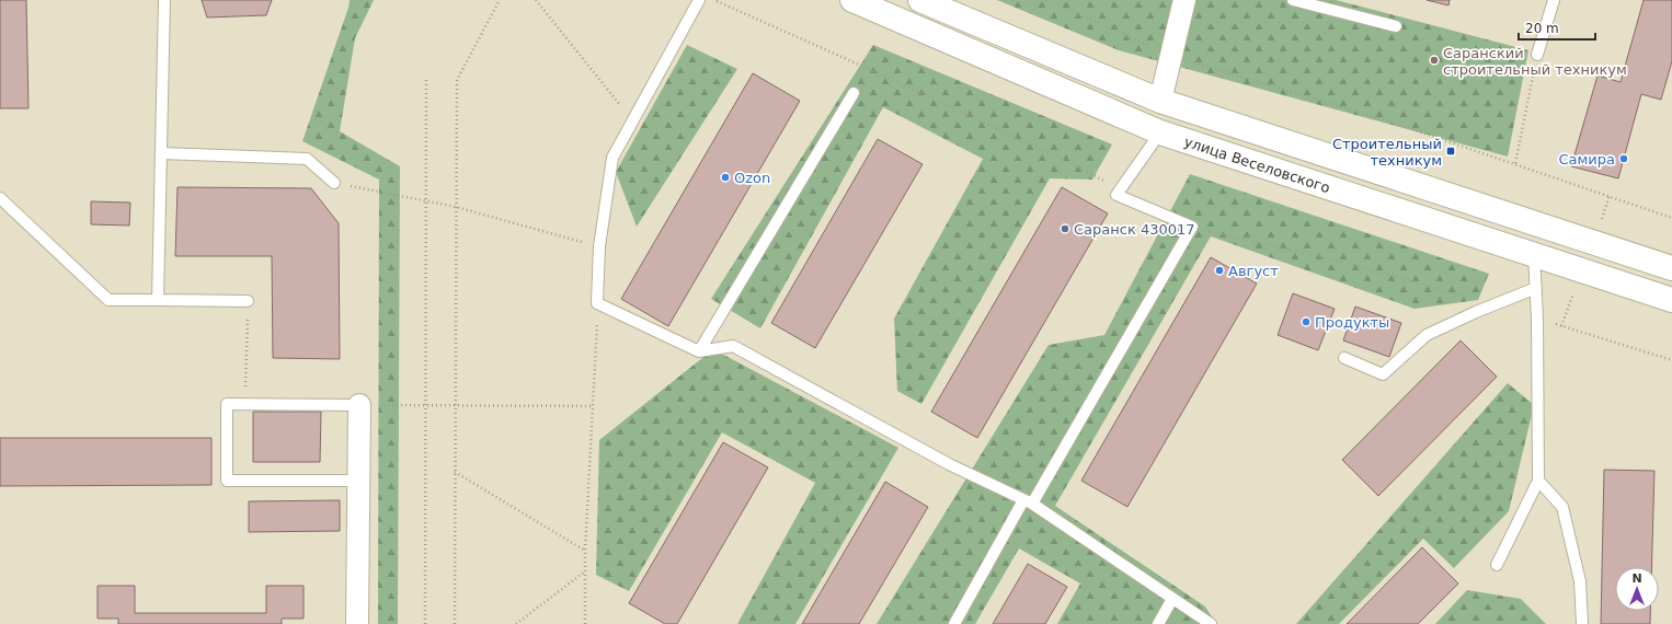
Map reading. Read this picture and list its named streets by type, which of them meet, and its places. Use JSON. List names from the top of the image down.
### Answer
{
  "streets": {
    "main road": ["улица Веселовского"]
  },
  "places": {
    "other": [
      "Саранский строительный техникум",
      "Самира",
      "Ozon",
      "Саранск 430017",
      "Август",
      "Продукты"
    ],
    "transit": ["Строительный техникум"]
  },
  "scale_bar": "20 m",
  "north": "top"
}
